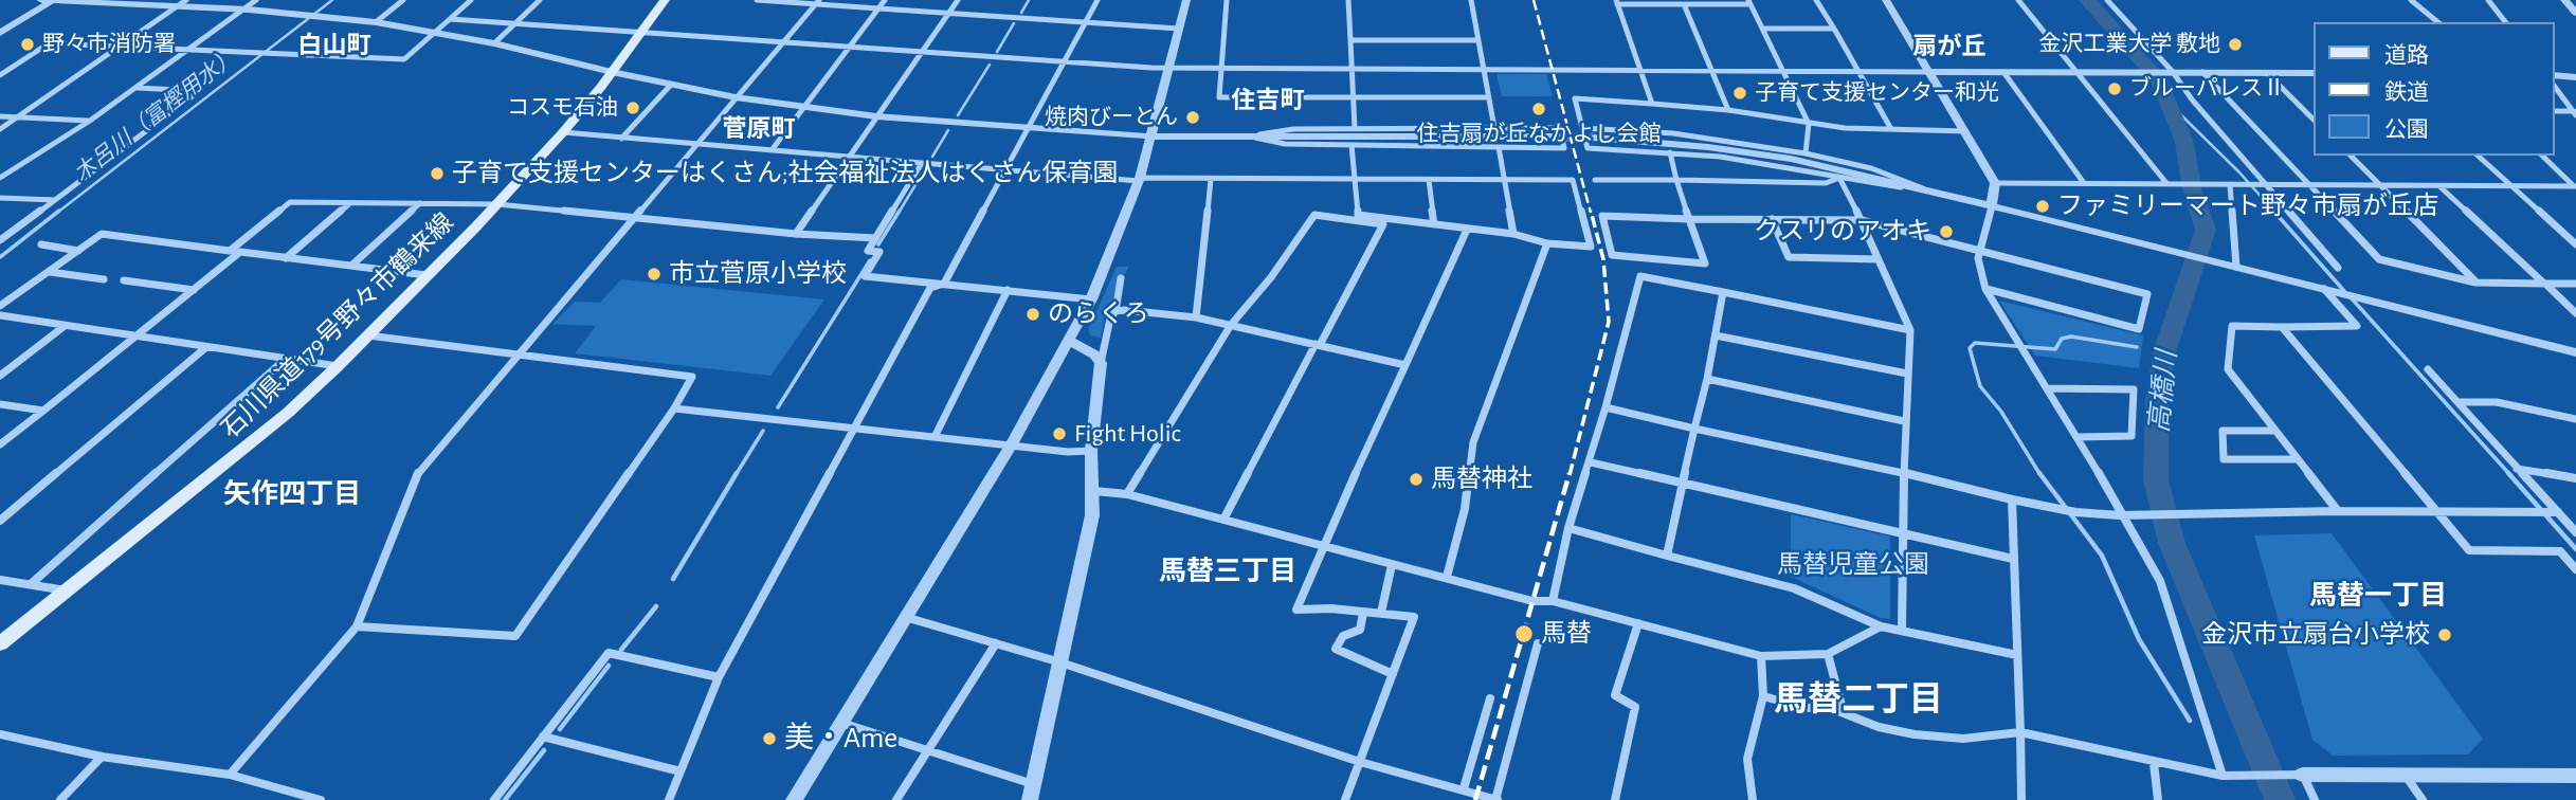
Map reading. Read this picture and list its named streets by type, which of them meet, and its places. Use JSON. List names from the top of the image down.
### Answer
{
  "streets": {
    "main road": ["石川県道179号野々市鶴来線"]
  },
  "districts": [
    "白山町",
    "扇が丘",
    "住吉町",
    "菅原町",
    "矢作四丁目",
    "馬替三丁目",
    "馬替一丁目",
    "馬替二丁目"
  ],
  "water": ["木呂川（富樫用水）", "高橋川"],
  "parks": ["馬替児童公園"],
  "places": [
    "野々市消防署",
    "金沢工業大学 敷地",
    "ブルーパレスⅡ",
    "子育て支援センター和光",
    "コスモ石油",
    "住吉扇が丘なかよし会館",
    "焼肉びーとん",
    "子育て支援センターはくさん;社会福祉法人はくさん保育園",
    "ファミリーマート野々市扇が丘店",
    "クスリのアオキ",
    "市立菅原小学校",
    "のらくろ",
    "Fight Holic",
    "馬替神社",
    "馬替",
    "金沢市立扇台小学校",
    "美・Ame"
  ],
  "legend": ["道路", "鉄道", "公園"]
}
